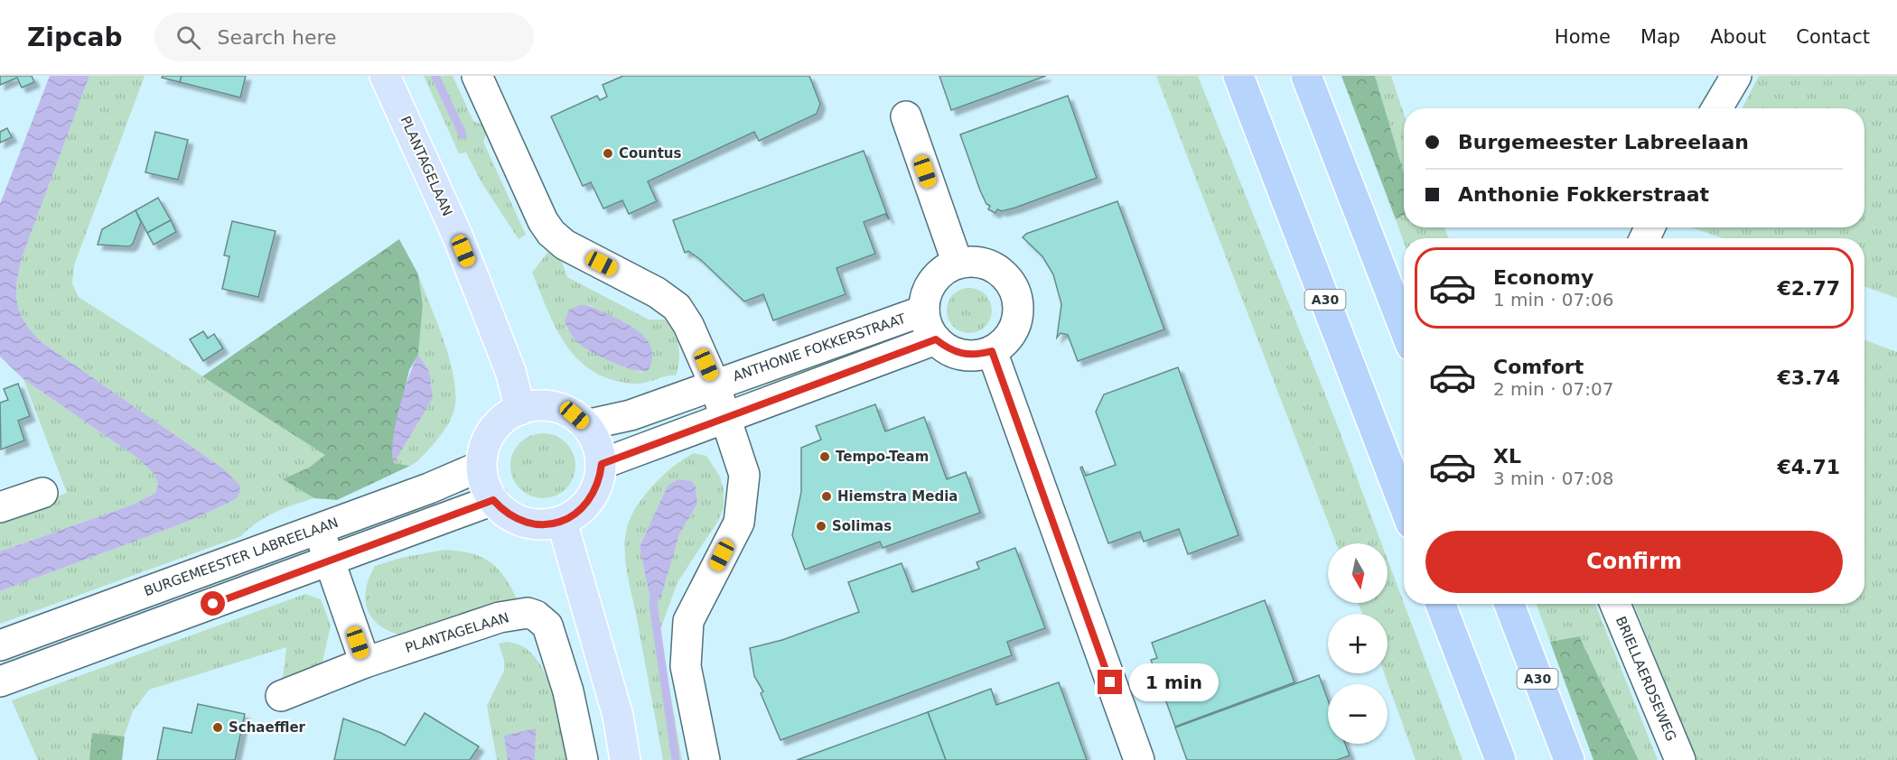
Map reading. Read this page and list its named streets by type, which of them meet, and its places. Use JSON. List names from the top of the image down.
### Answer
{
  "streets": {
    "highway": ["A30"],
    "main road": ["PLANTAGELAAN"],
    "street": ["ANTHONIE FOKKERSTRAAT", "BURGEMEESTER LABREELAAN", "BRIELLAERDSEWEG"]
  },
  "crossings": [
    ["PLANTAGELAAN", "ANTHONIE FOKKERSTRAAT"],
    ["PLANTAGELAAN", "BURGEMEESTER LABREELAAN"],
    ["ANTHONIE FOKKERSTRAAT", "BURGEMEESTER LABREELAAN"]
  ],
  "places": [
    "Countus",
    "Tempo-Team",
    "Hiemstra Media",
    "Solimas",
    "Schaeffler"
  ],
  "north": "bottom",
  "page": {
    "header": "Zipcab",
    "search": "Search here",
    "nav": [
      "Home",
      "Map",
      "About",
      "Contact"
    ],
    "banner": ["Burgemeester Labreelaan", "Anthonie Fokkerstraat"],
    "list": [
      {
        "name": "Economy",
        "note": "1 min · 07:06",
        "value": "€2.77"
      },
      {
        "name": "Comfort",
        "note": "2 min · 07:07",
        "value": "€3.74"
      },
      {
        "name": "XL",
        "note": "3 min · 07:08",
        "value": "€4.71"
      }
    ],
    "buttons": "Confirm",
    "map_buttons": ["+", "−"],
    "bubble": "1 min"
  }
}
